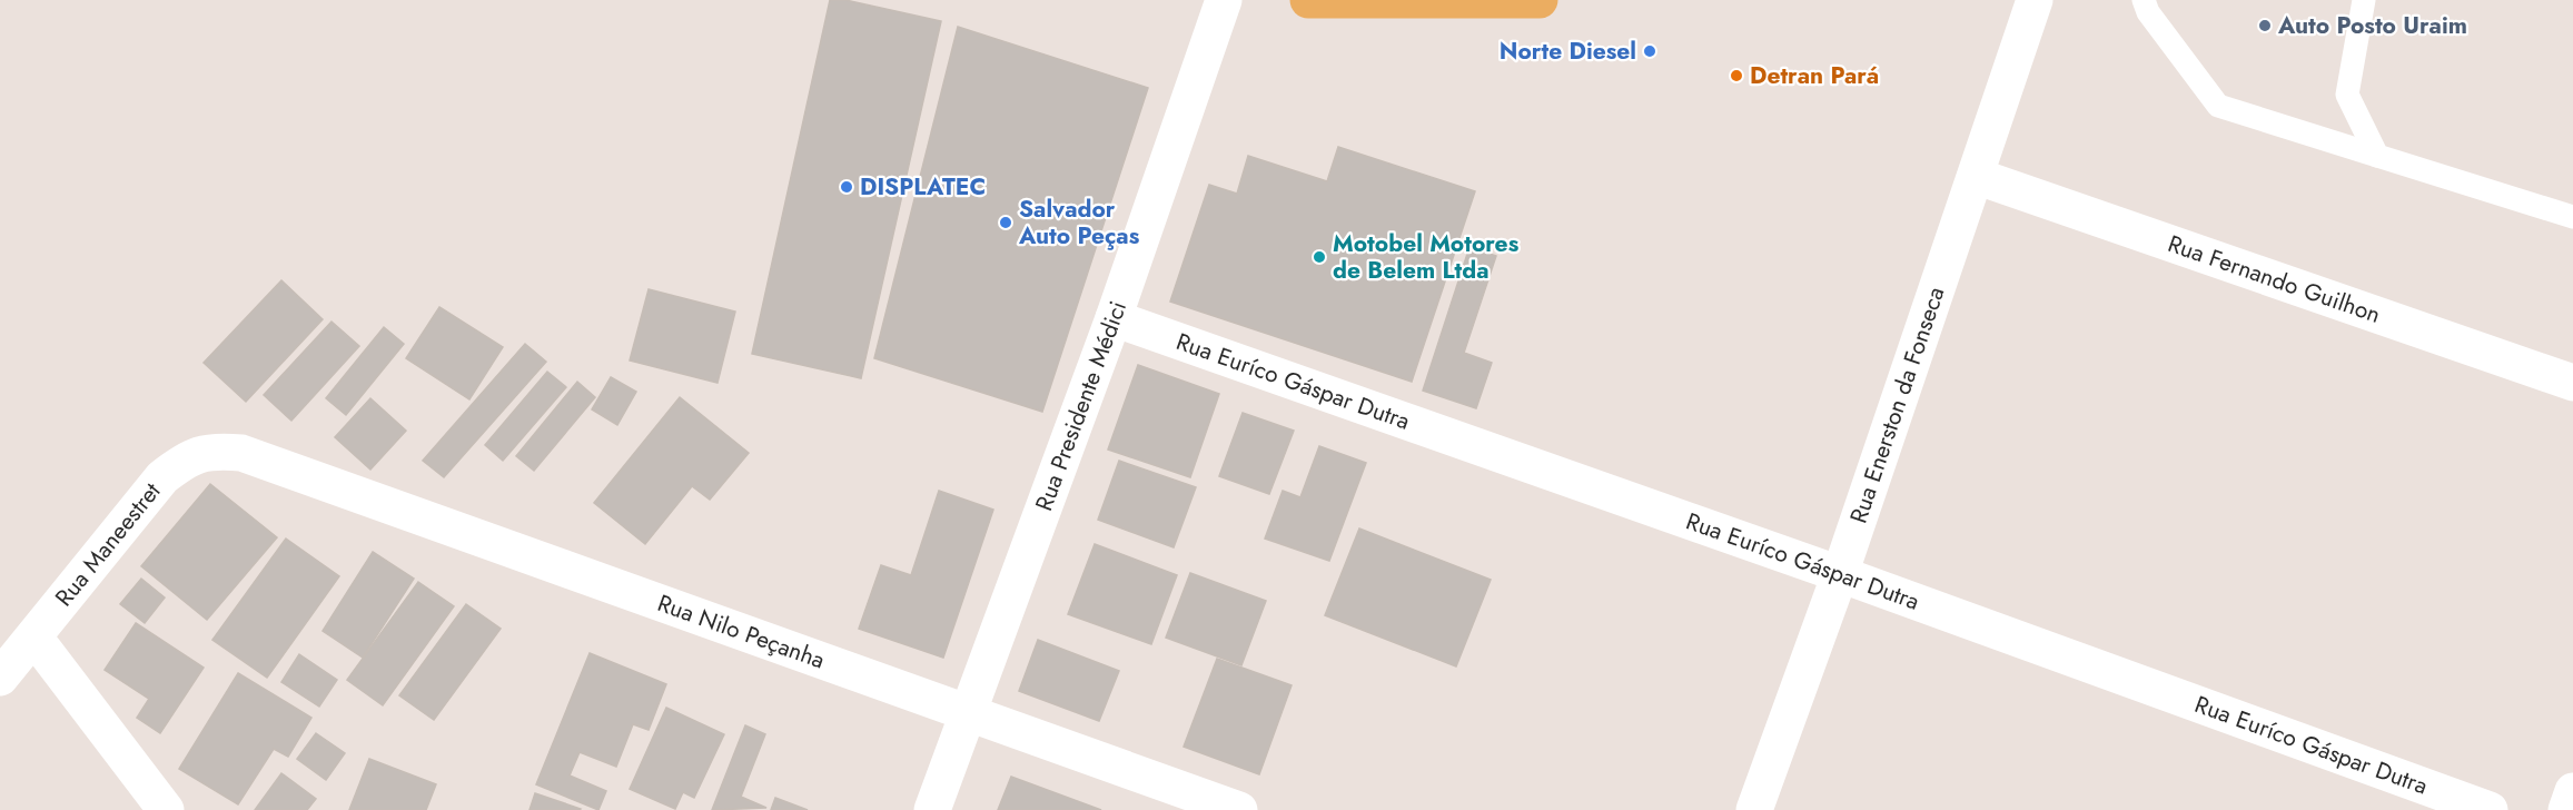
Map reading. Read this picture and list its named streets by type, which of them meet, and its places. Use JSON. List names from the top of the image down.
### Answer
{
  "streets": {
    "street": [
      "Rua Fernando Guilhon",
      "Rua Euríco Gáspar Dutra",
      "Rua Presidente Médici",
      "Rua Enerston da Fonseca",
      "Rua Maneestret",
      "Rua Nilo Peçanha"
    ]
  },
  "crossings": [
    ["Rua Fernando Guilhon", "Rua Enerston da Fonseca"],
    ["Rua Euríco Gáspar Dutra", "Rua Presidente Médici"],
    ["Rua Euríco Gáspar Dutra", "Rua Enerston da Fonseca"],
    ["Rua Presidente Médici", "Rua Nilo Peçanha"],
    ["Rua Maneestret", "Rua Nilo Peçanha"]
  ],
  "places": [
    "Auto Posto Uraim",
    "Norte Diesel",
    "Detran Pará",
    "DISPLATEC",
    "Salvador Auto Peças",
    "Motobel Motores de Belem Ltda"
  ]
}
